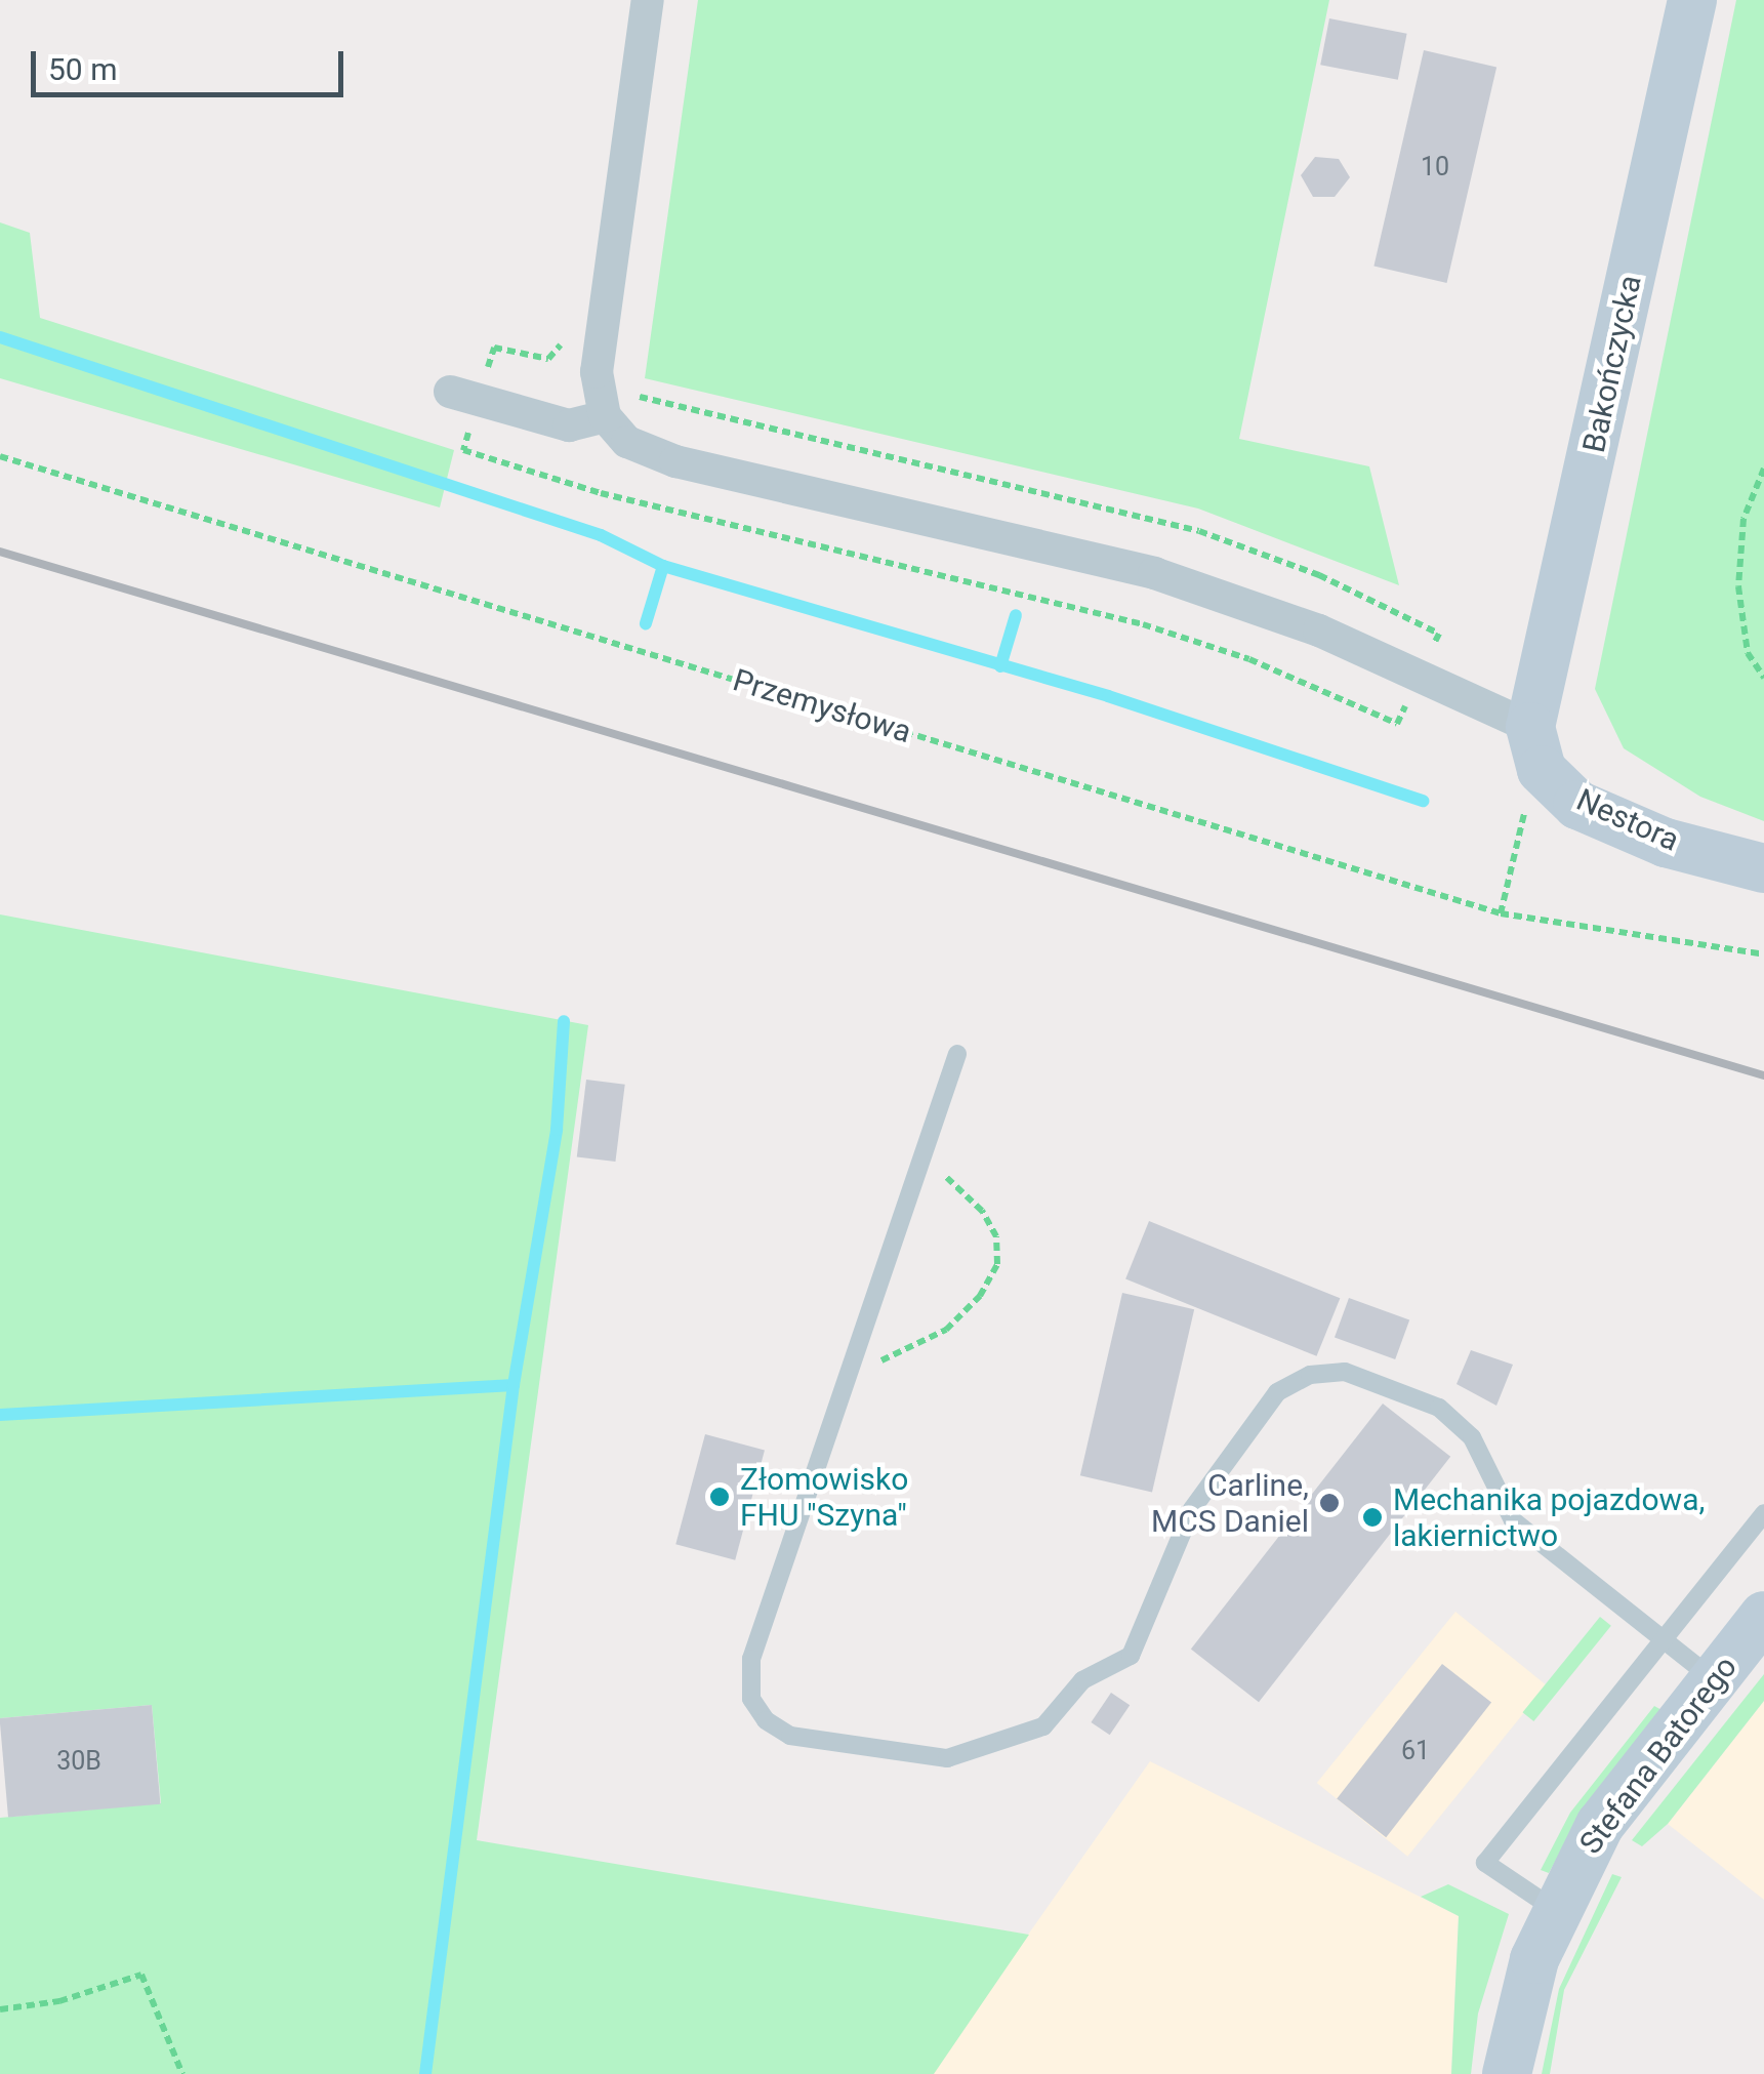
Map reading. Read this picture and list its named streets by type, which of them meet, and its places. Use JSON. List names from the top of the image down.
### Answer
{
  "streets": {
    "street": ["Bakończycka", "Nestora", "Stefana Batorego"],
    "path": ["Przemysłowa"]
  },
  "crossings": [
    ["Bakończycka", "Nestora"]
  ],
  "places": ["Złomowisko FHU \"Szyna\"", "Carline, MCS Daniel", "Mechanika pojazdowa, lakiernictwo"],
  "house_numbers": ["10", "61", "30B"],
  "scale_bar": "50 m"
}
